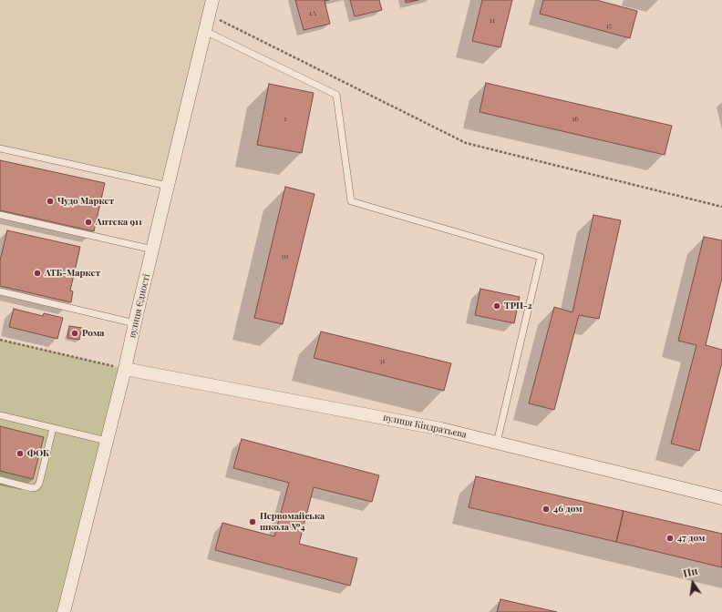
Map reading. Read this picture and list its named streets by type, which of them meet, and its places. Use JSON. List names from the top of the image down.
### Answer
{
  "streets": {
    "street": ["вулиця Єдності", "вулиця Кіндратьєва"]
  },
  "crossings": [
    ["вулиця Єдності", "вулиця Кіндратьєва"]
  ],
  "places": [
    "Чудо Маркет",
    "Аптека 911",
    "АТБ-Маркет",
    "ТРП-2",
    "Рома",
    "ФОК",
    "46 дом",
    "Первомайська школа №4",
    "47 дом"
  ],
  "house_numbers": [
    "1А",
    "11",
    "15",
    "1",
    "16",
    "30",
    "31"
  ],
  "north": "top"
}
